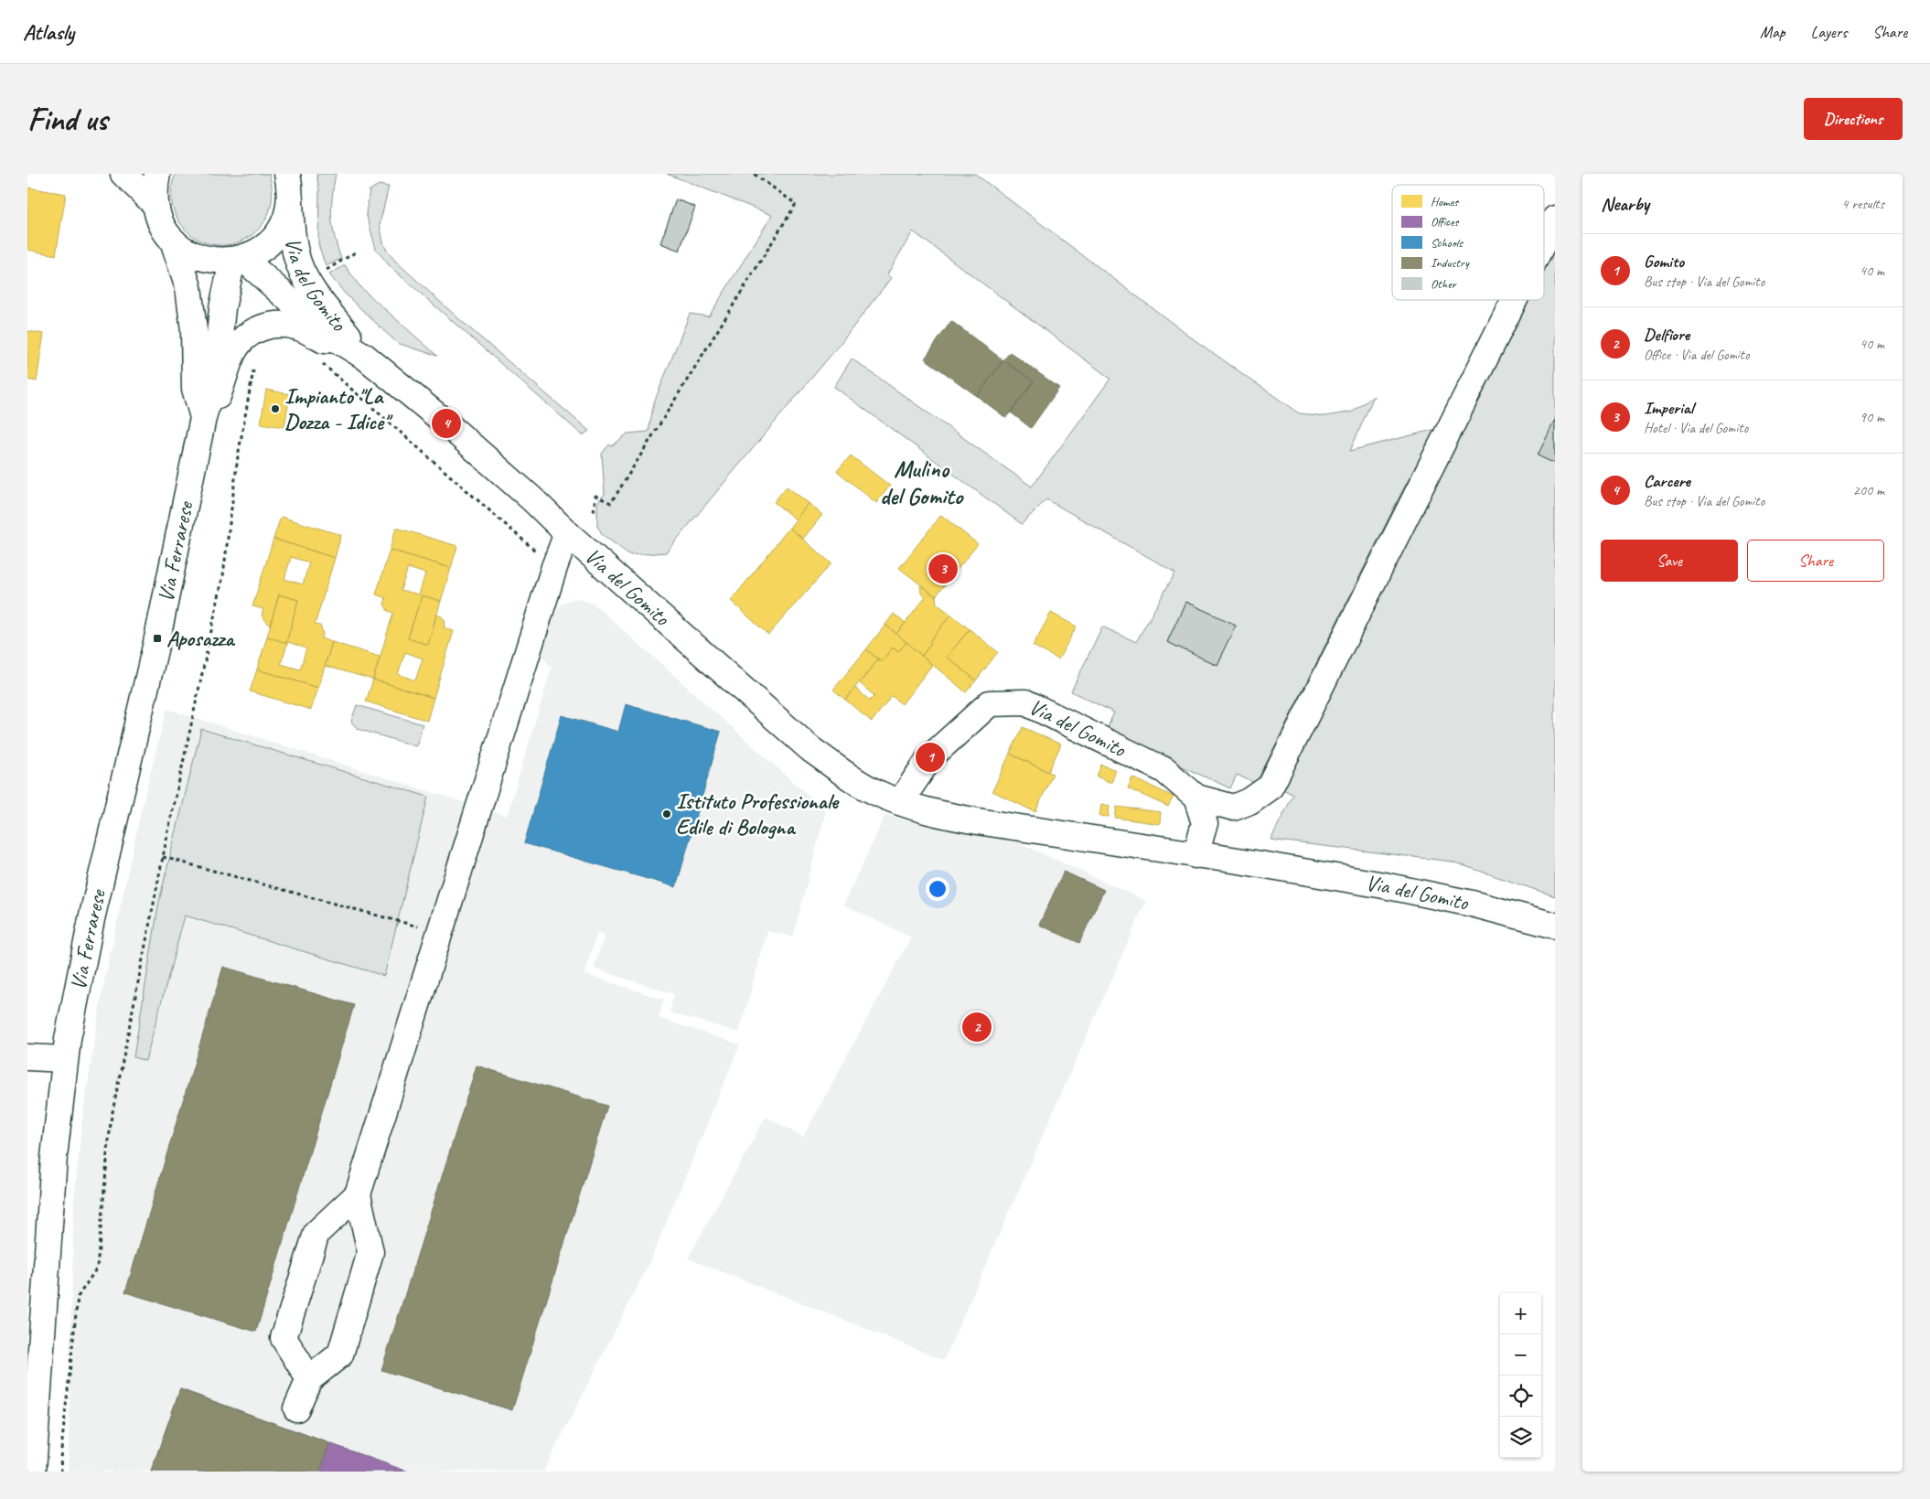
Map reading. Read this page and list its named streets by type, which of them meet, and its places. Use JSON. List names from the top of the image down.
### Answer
{
  "streets": {
    "street": ["Via del Gomito", "Via Ferrarese"]
  },
  "crossings": [
    ["Via del Gomito", "Via Ferrarese"]
  ],
  "districts": ["Mulino del Gomito"],
  "places": {
    "other": ["Impianto \"La Dozza - Idice\"", "Istituto Professionale Edile di Bologna"],
    "transit": ["Aposazza"]
  },
  "legend": [
    "Homes",
    "Offices",
    "Schools",
    "Industry",
    "Other"
  ],
  "page": {
    "header": "Atlasly",
    "nav": ["Map", "Layers", "Share"],
    "buttons": [
      "Directions",
      ["Save", "Share"]
    ],
    "title": "Find us",
    "heading": ["Nearby", "4 results"],
    "list": [
      {
        "mark": "1",
        "name": "Gomito",
        "note": "Bus stop · Via del Gomito",
        "value": "40 m"
      },
      {
        "mark": "2",
        "name": "Delfiore",
        "note": "Office · Via del Gomito",
        "value": "40 m"
      },
      {
        "mark": "3",
        "name": "Imperial",
        "note": "Hotel · Via del Gomito",
        "value": "90 m"
      },
      {
        "mark": "4",
        "name": "Carcere",
        "note": "Bus stop · Via del Gomito",
        "value": "200 m"
      }
    ],
    "pins": [
      "4",
      "3",
      "1",
      "2"
    ],
    "map_buttons": ["+", "−"]
  }
}
